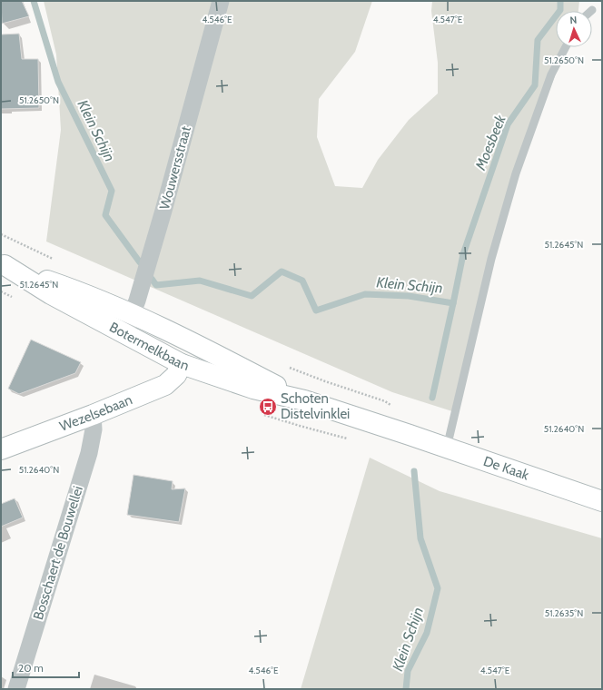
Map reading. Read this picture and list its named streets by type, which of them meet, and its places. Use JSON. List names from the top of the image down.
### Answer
{
  "streets": {
    "main road": ["Botermelkbaan", "Wezelsebaan", "De Kaak"],
    "street": ["Wouwersstraat", "Bosschaert de Bouwellei"]
  },
  "crossings": [
    ["Wouwersstraat", "Botermelkbaan"],
    ["Botermelkbaan", "Wezelsebaan"],
    ["Botermelkbaan", "De Kaak"],
    ["Wezelsebaan", "Bosschaert de Bouwellei"]
  ],
  "water": ["Klein Schijn", "Moesbeek"],
  "places": {
    "bus stop": ["Schoten Distelvinklei"]
  },
  "scale_bar": "20 m",
  "north": "top",
  "coordinates": [
    "4.546°E",
    "4.547°E",
    "51.2650°N",
    "51.2645°N",
    "51.2640°N",
    "51.2635°N"
  ]
}
